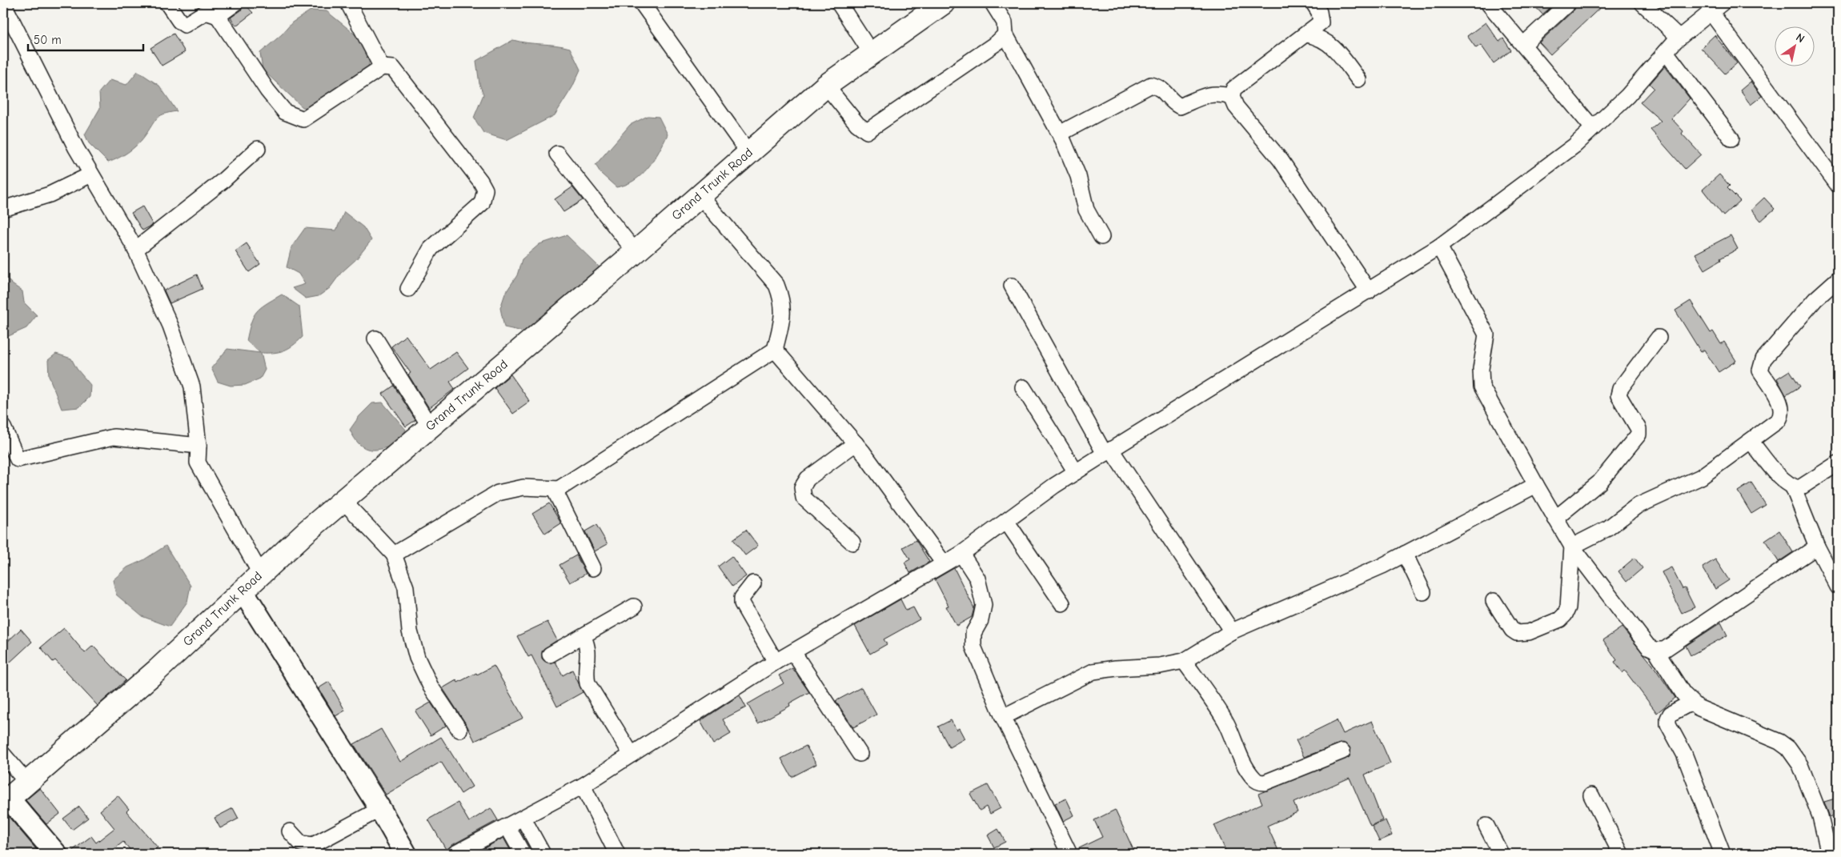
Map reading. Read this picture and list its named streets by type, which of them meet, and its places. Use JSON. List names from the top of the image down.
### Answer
{
  "streets": {
    "main road": ["Grand Trunk Road"]
  },
  "scale_bar": "50 m",
  "north": "top right"
}
